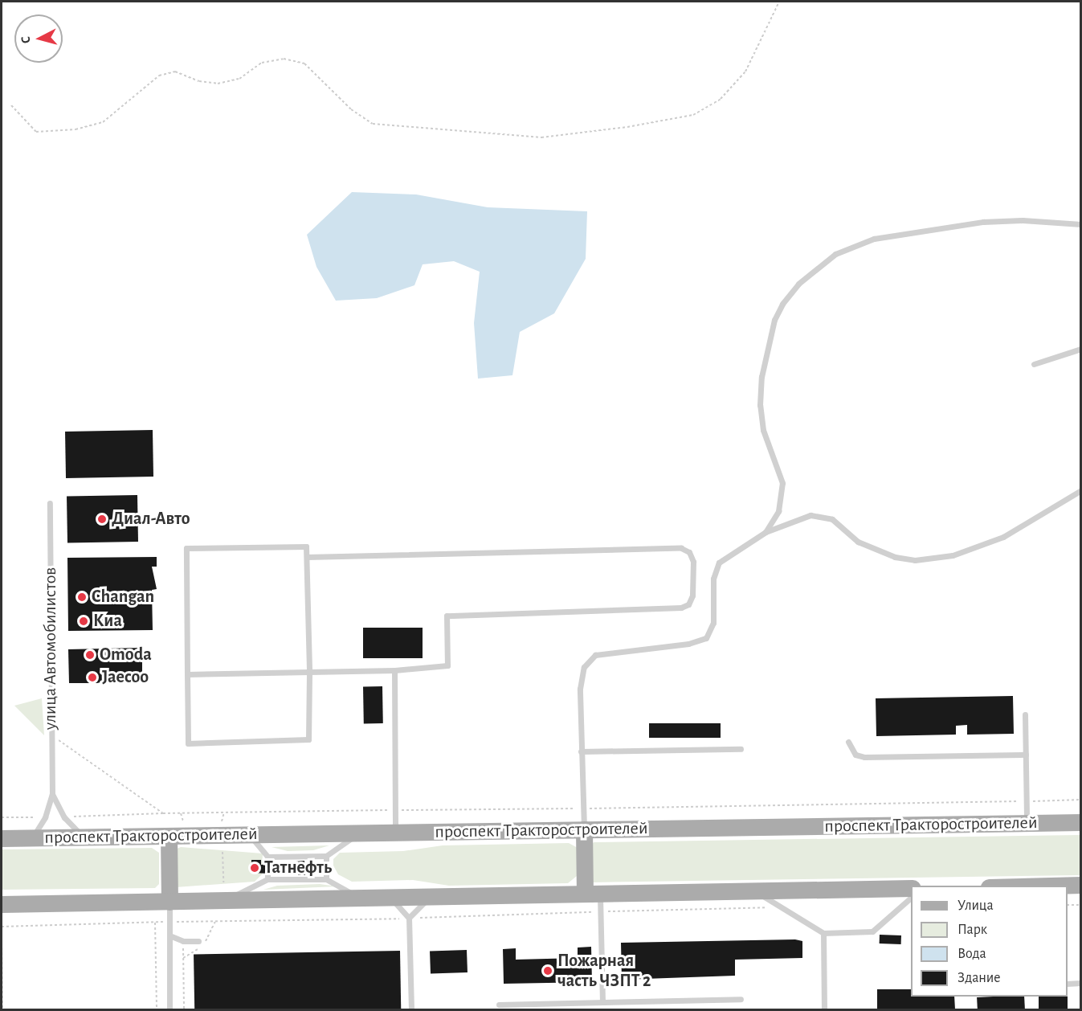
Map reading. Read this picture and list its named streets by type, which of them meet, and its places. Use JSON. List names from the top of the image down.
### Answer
{
  "streets": {
    "main road": ["проспект Тракторостроителей"],
    "lane": ["улица Автомобилистов"]
  },
  "crossings": [
    ["улица Автомобилистов", "проспект Тракторостроителей"]
  ],
  "places": [
    "Диал-Авто",
    "Changan",
    "Киа",
    "Omoda",
    "Jaecoo",
    "Татнефть",
    "Пожарная часть ЧЗПТ 2"
  ],
  "legend": [
    "Улица",
    "Парк",
    "Вода",
    "Здание"
  ],
  "north": "left"
}
